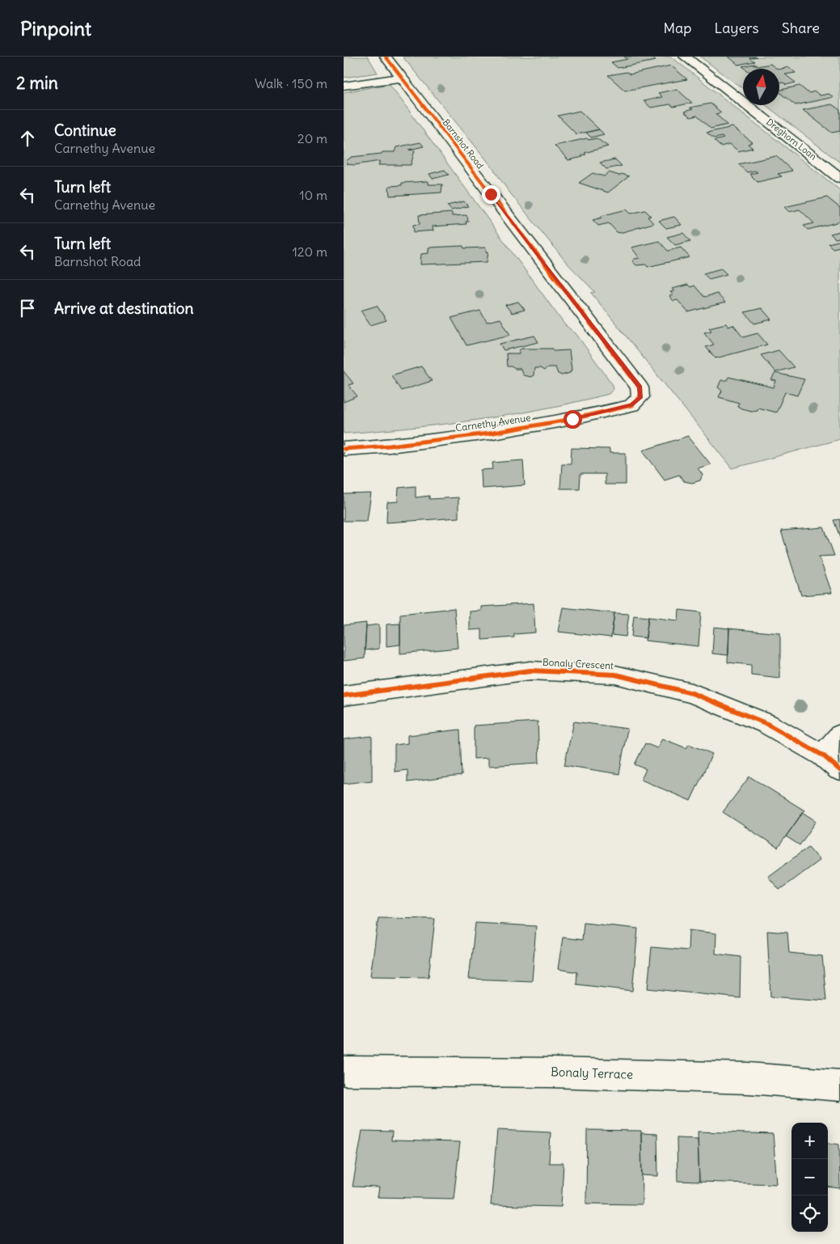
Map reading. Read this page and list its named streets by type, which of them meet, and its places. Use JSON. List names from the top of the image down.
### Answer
{
  "streets": {
    "street": [
      "Dreghorn Loan",
      "Barnshot Road",
      "Carnethy Avenue",
      "Bonaly Crescent",
      "Bonaly Terrace"
    ]
  },
  "crossings": [
    ["Barnshot Road", "Carnethy Avenue"]
  ],
  "north": "top",
  "page": {
    "header": "Pinpoint",
    "nav": ["Map", "Layers", "Share"],
    "heading": ["2 min", "Walk · 150 m"],
    "list": [
      ["Continue", "Carnethy Avenue", "20 m"],
      ["Turn left", "Carnethy Avenue", "10 m"],
      ["Turn left", "Barnshot Road", "120 m"],
      "Arrive at destination"
    ],
    "map_buttons": ["+", "−"]
  }
}
